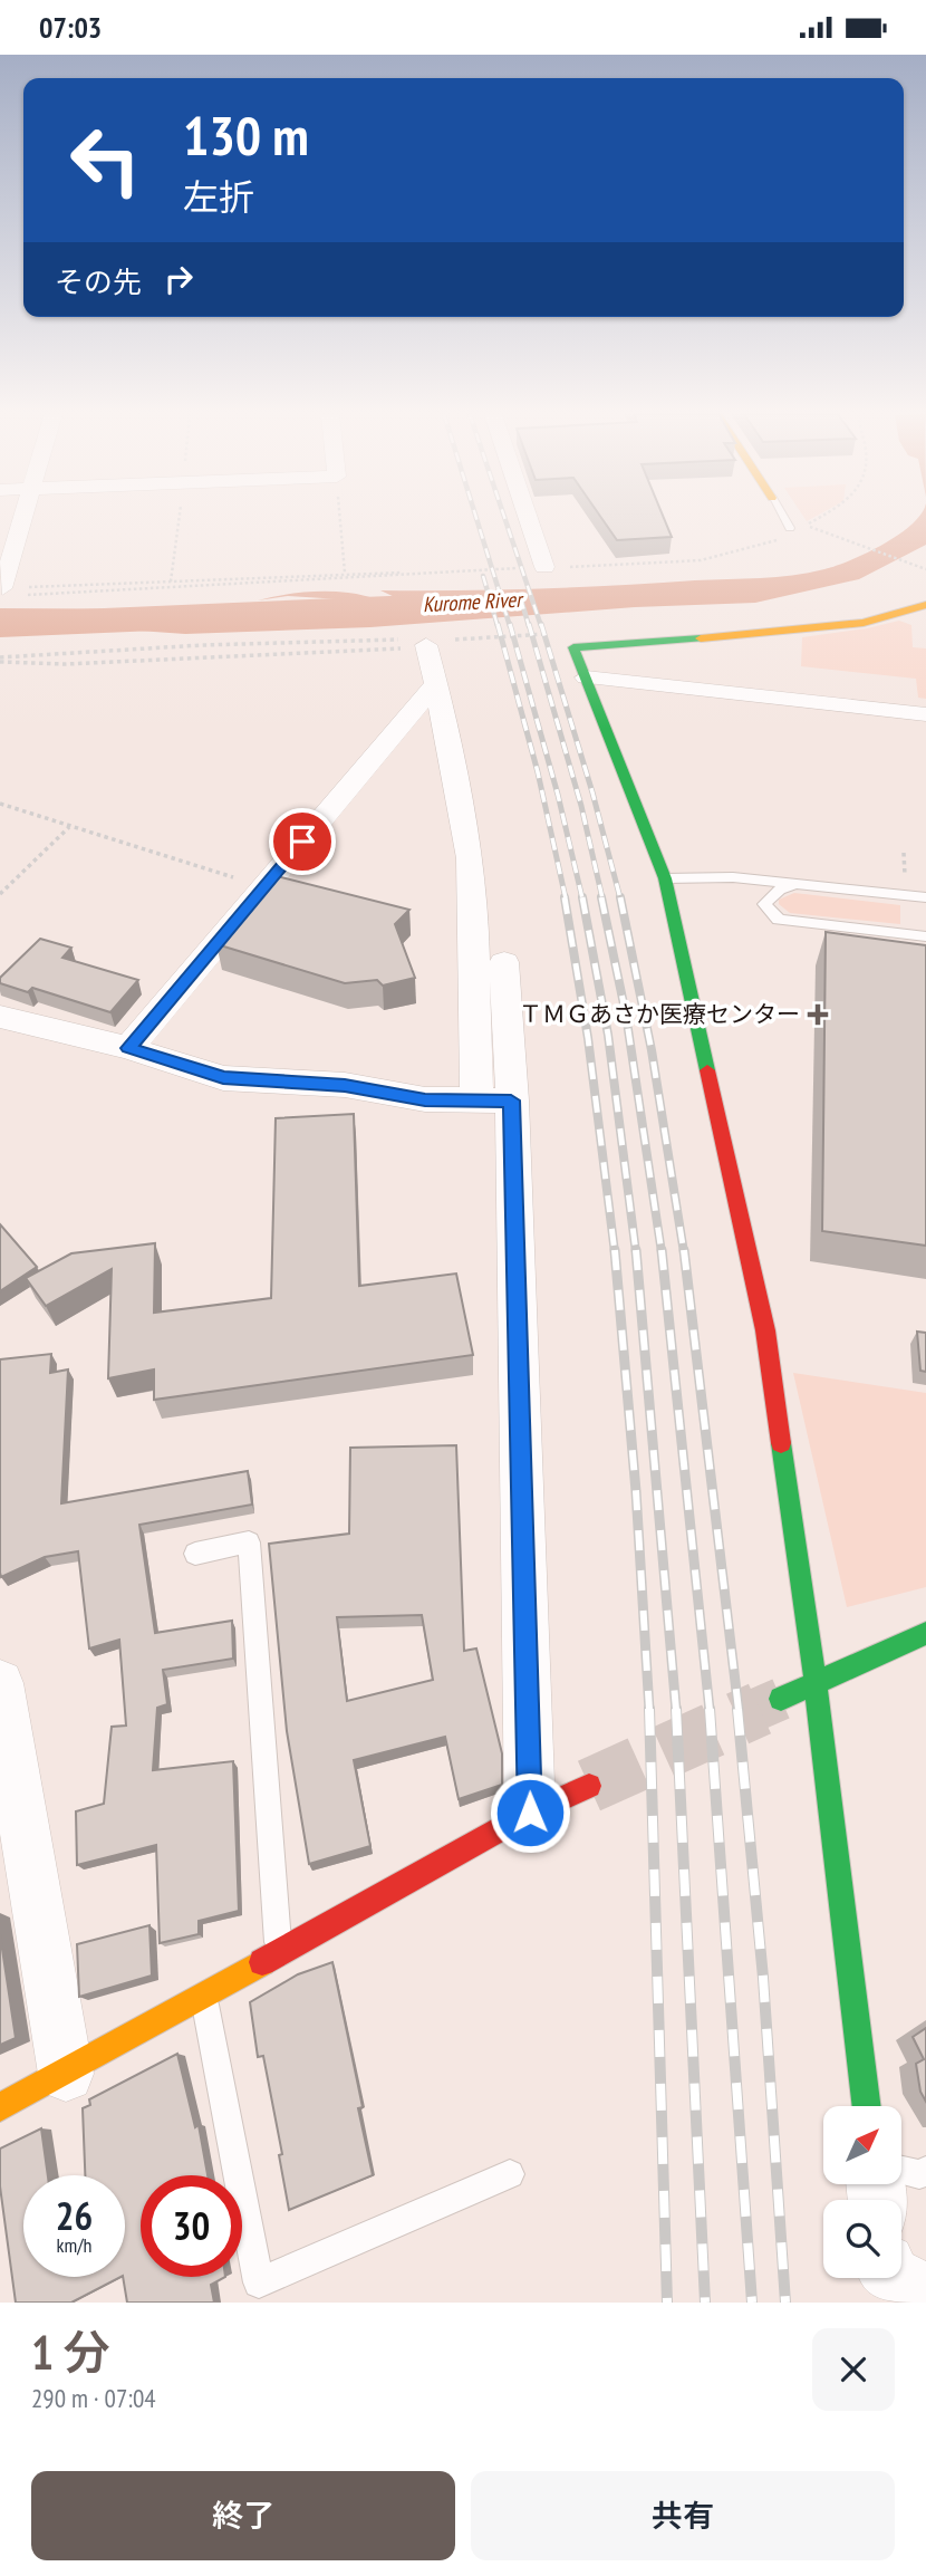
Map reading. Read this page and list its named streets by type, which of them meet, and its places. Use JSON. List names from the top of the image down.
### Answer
{
  "water": ["Kurome River"],
  "places": {
    "health": ["ＴＭＧあさか医療センター"]
  },
  "north": "top right",
  "page": {
    "status": "07:03",
    "turn": ["130 m", "左折"],
    "then": "その先",
    "speed": "26 km/h",
    "limit": "30",
    "heading": ["1 分", "290 m · 07:04"],
    "buttons": ["終了", "共有"]
  }
}
